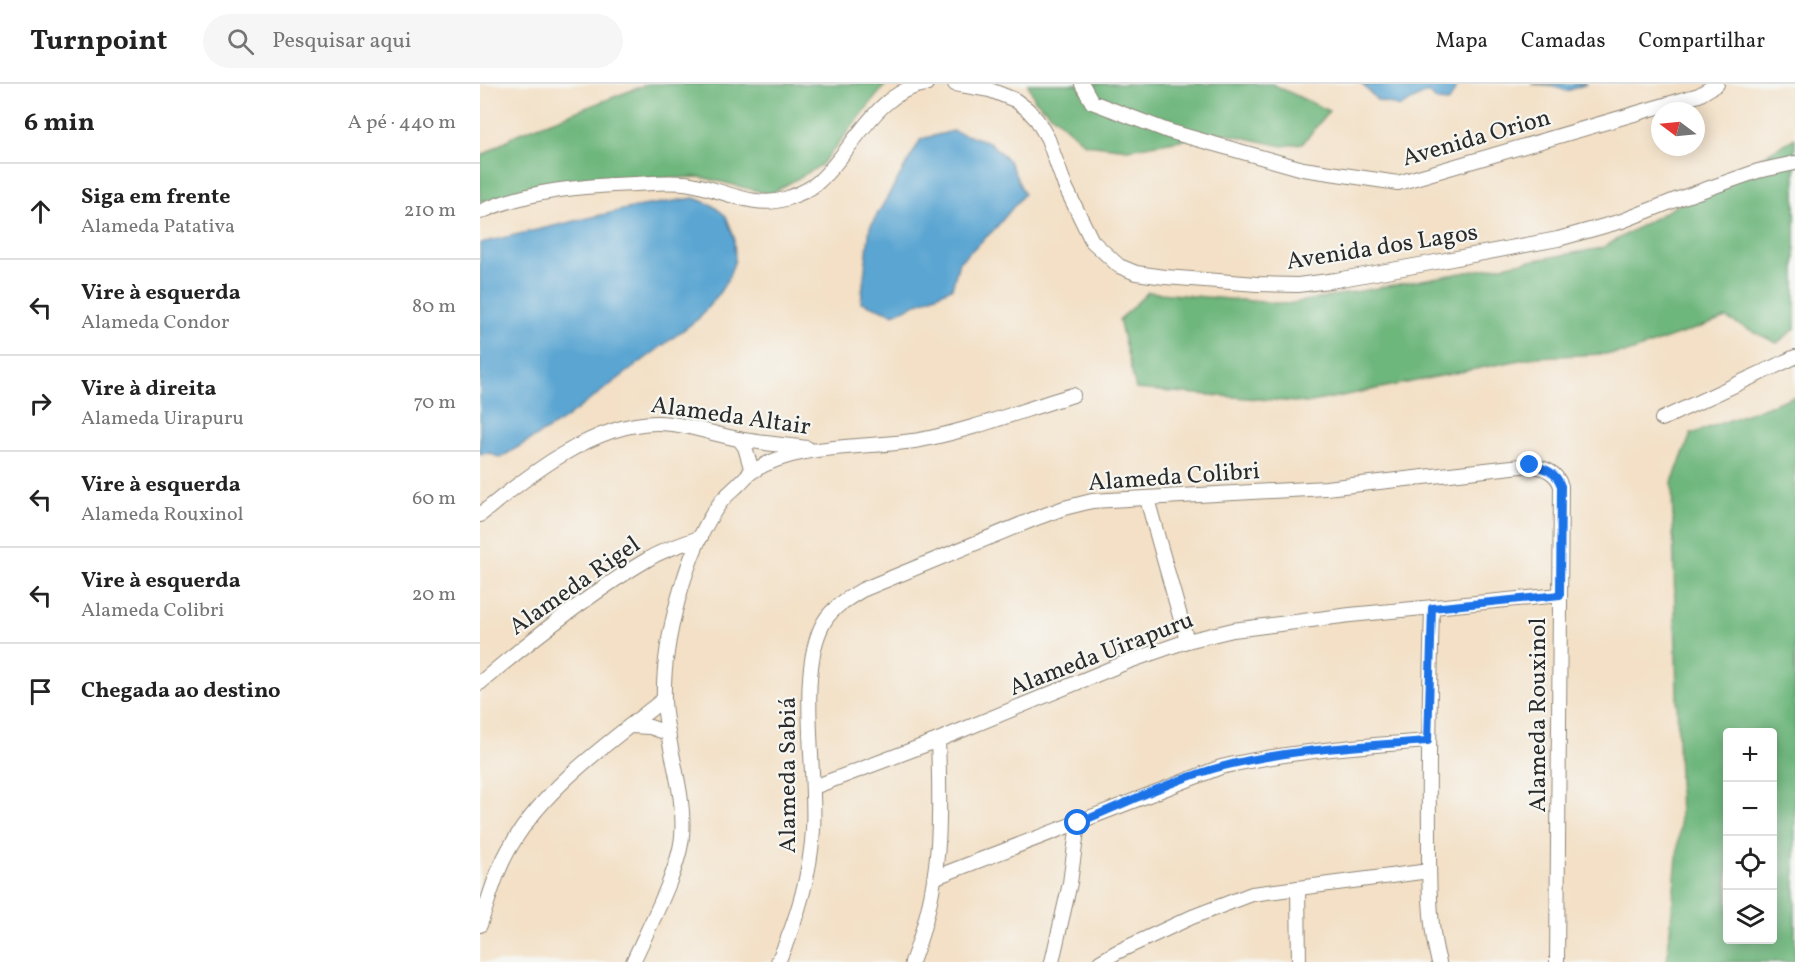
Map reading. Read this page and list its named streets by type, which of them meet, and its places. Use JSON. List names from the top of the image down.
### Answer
{
  "streets": {
    "street": [
      "Avenida Orion",
      "Avenida dos Lagos",
      "Alameda Altair",
      "Alameda Colibri",
      "Alameda Rigel",
      "Alameda Uirapuru",
      "Alameda Rouxinol",
      "Alameda Sabiá"
    ]
  },
  "crossings": [
    ["Alameda Colibri", "Alameda Rouxinol"],
    ["Alameda Colibri", "Alameda Sabiá"],
    ["Alameda Uirapuru", "Alameda Rouxinol"],
    ["Alameda Uirapuru", "Alameda Sabiá"]
  ],
  "north": "left",
  "page": {
    "header": "Turnpoint",
    "search": "Pesquisar aqui",
    "nav": ["Mapa", "Camadas", "Compartilhar"],
    "heading": ["6 min", "A pé · 440 m"],
    "list": [
      ["Siga em frente", "Alameda Patativa", "210 m"],
      ["Vire à esquerda", "Alameda Condor", "80 m"],
      ["Vire à direita", "Alameda Uirapuru", "70 m"],
      ["Vire à esquerda", "Alameda Rouxinol", "60 m"],
      ["Vire à esquerda", "Alameda Colibri", "20 m"],
      "Chegada ao destino"
    ],
    "map_buttons": ["+", "−"]
  }
}
